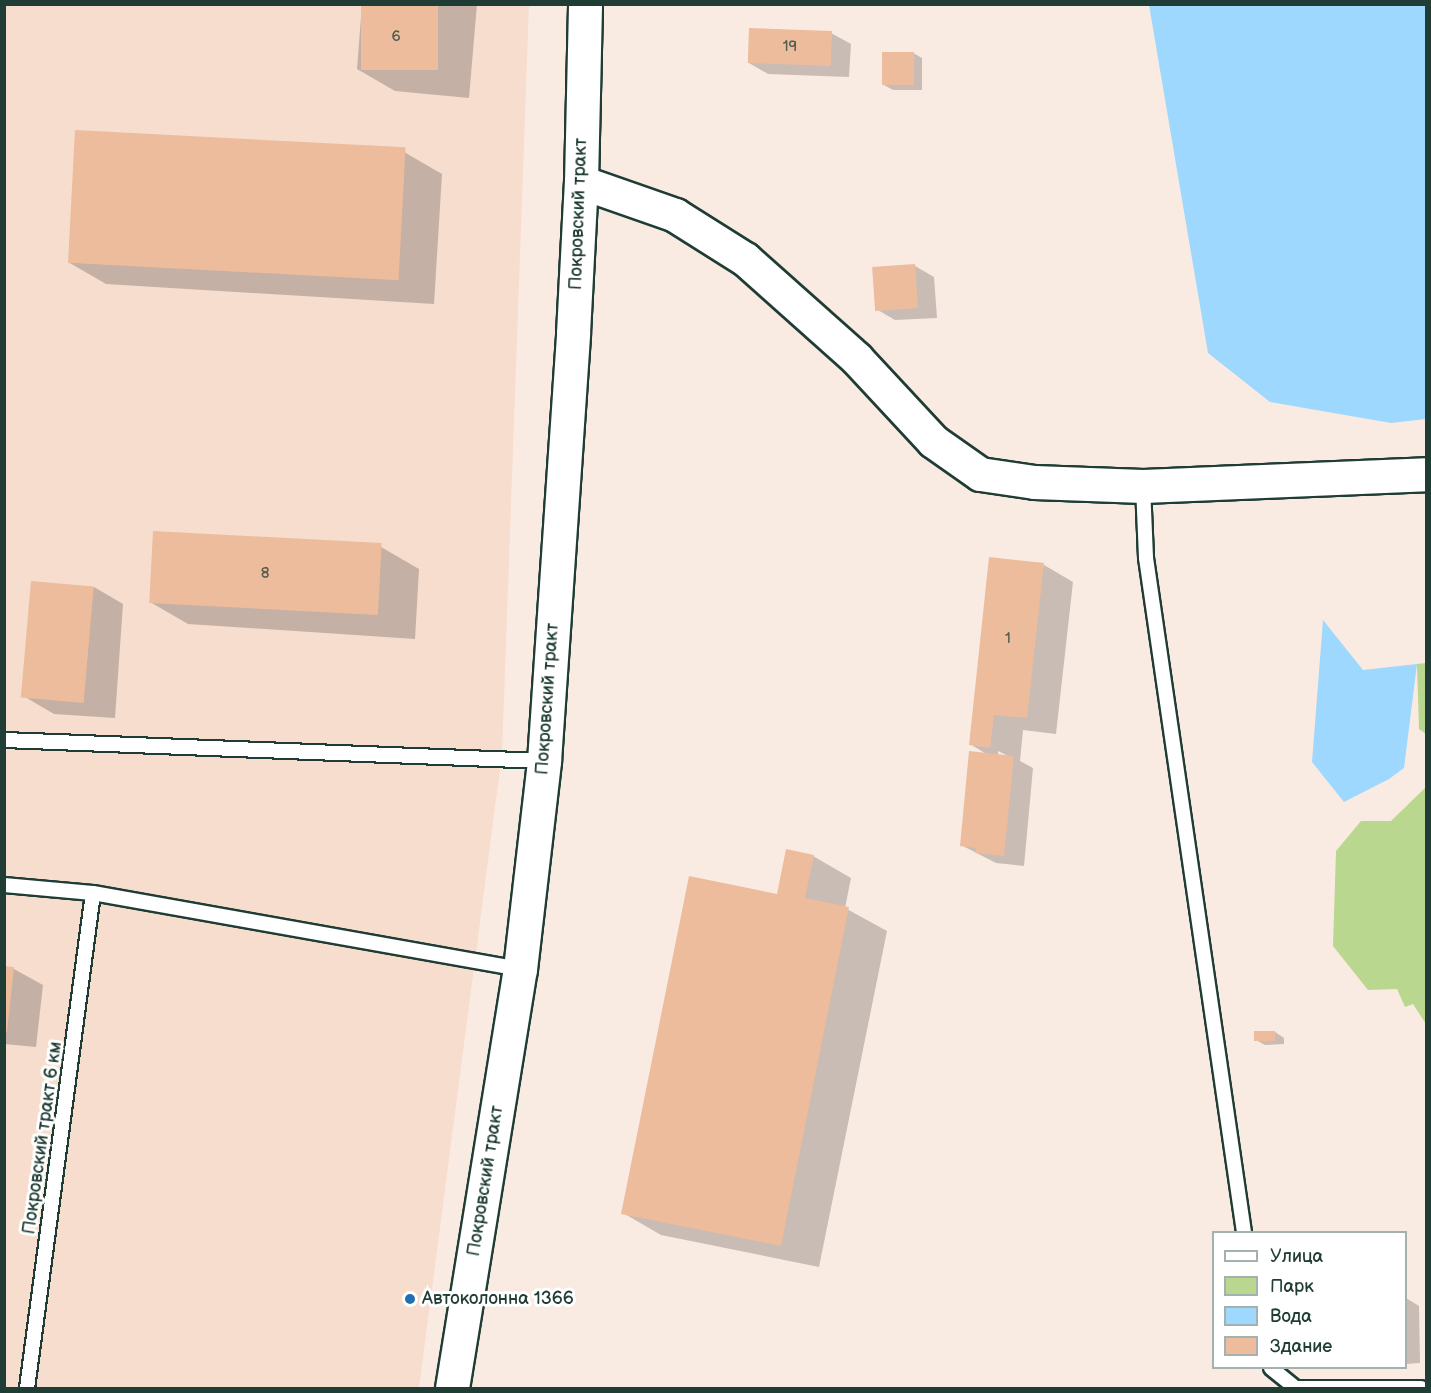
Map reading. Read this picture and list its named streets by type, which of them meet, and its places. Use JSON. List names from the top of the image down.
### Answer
{
  "streets": {
    "main road": ["Покровский тракт"],
    "lane": ["Покровский тракт 6 км"]
  },
  "places": ["Автоколонна 1366"],
  "house_numbers": [
    "6",
    "19",
    "8",
    "1"
  ],
  "legend": [
    "Улица",
    "Парк",
    "Вода",
    "Здание"
  ]
}
